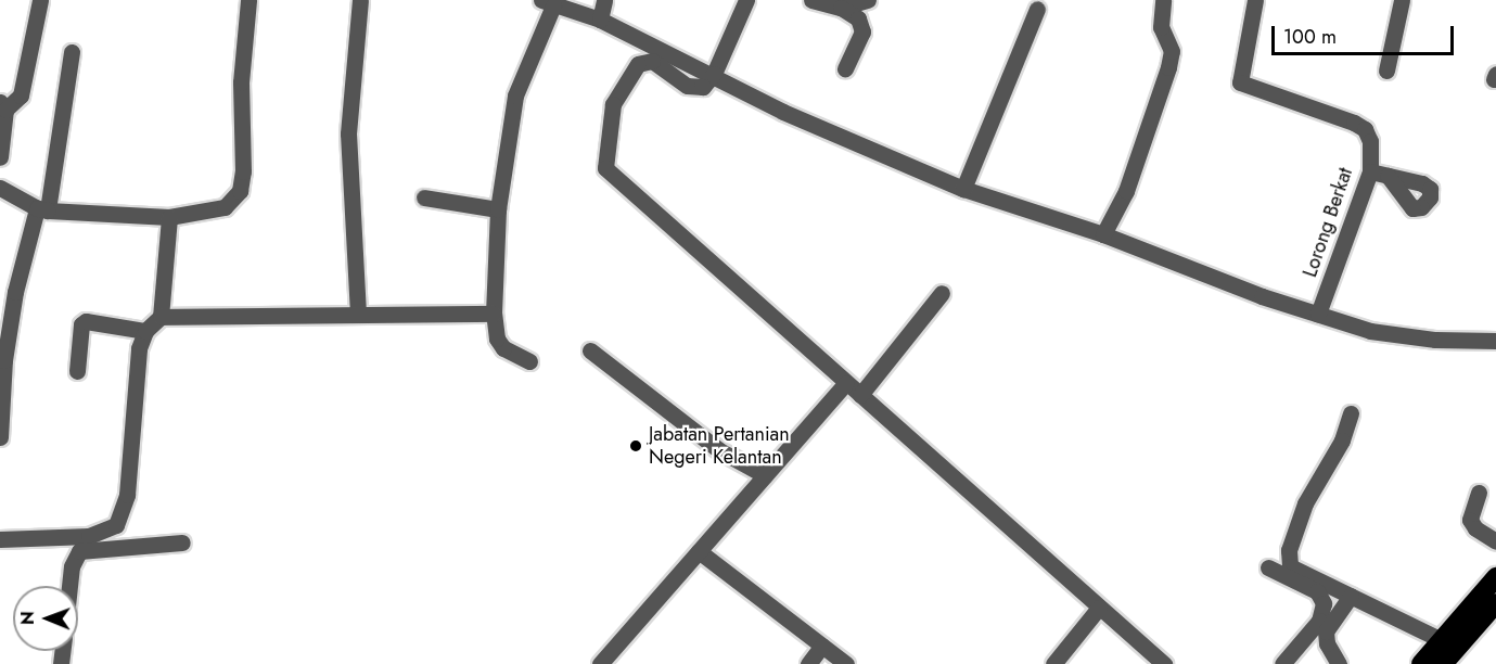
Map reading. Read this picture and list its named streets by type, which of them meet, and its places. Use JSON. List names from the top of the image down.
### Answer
{
  "streets": {
    "street": ["Lorong Berkat"]
  },
  "places": ["Jabatan Pertanian Negeri Kelantan"],
  "scale_bar": "100 m",
  "north": "left"
}
